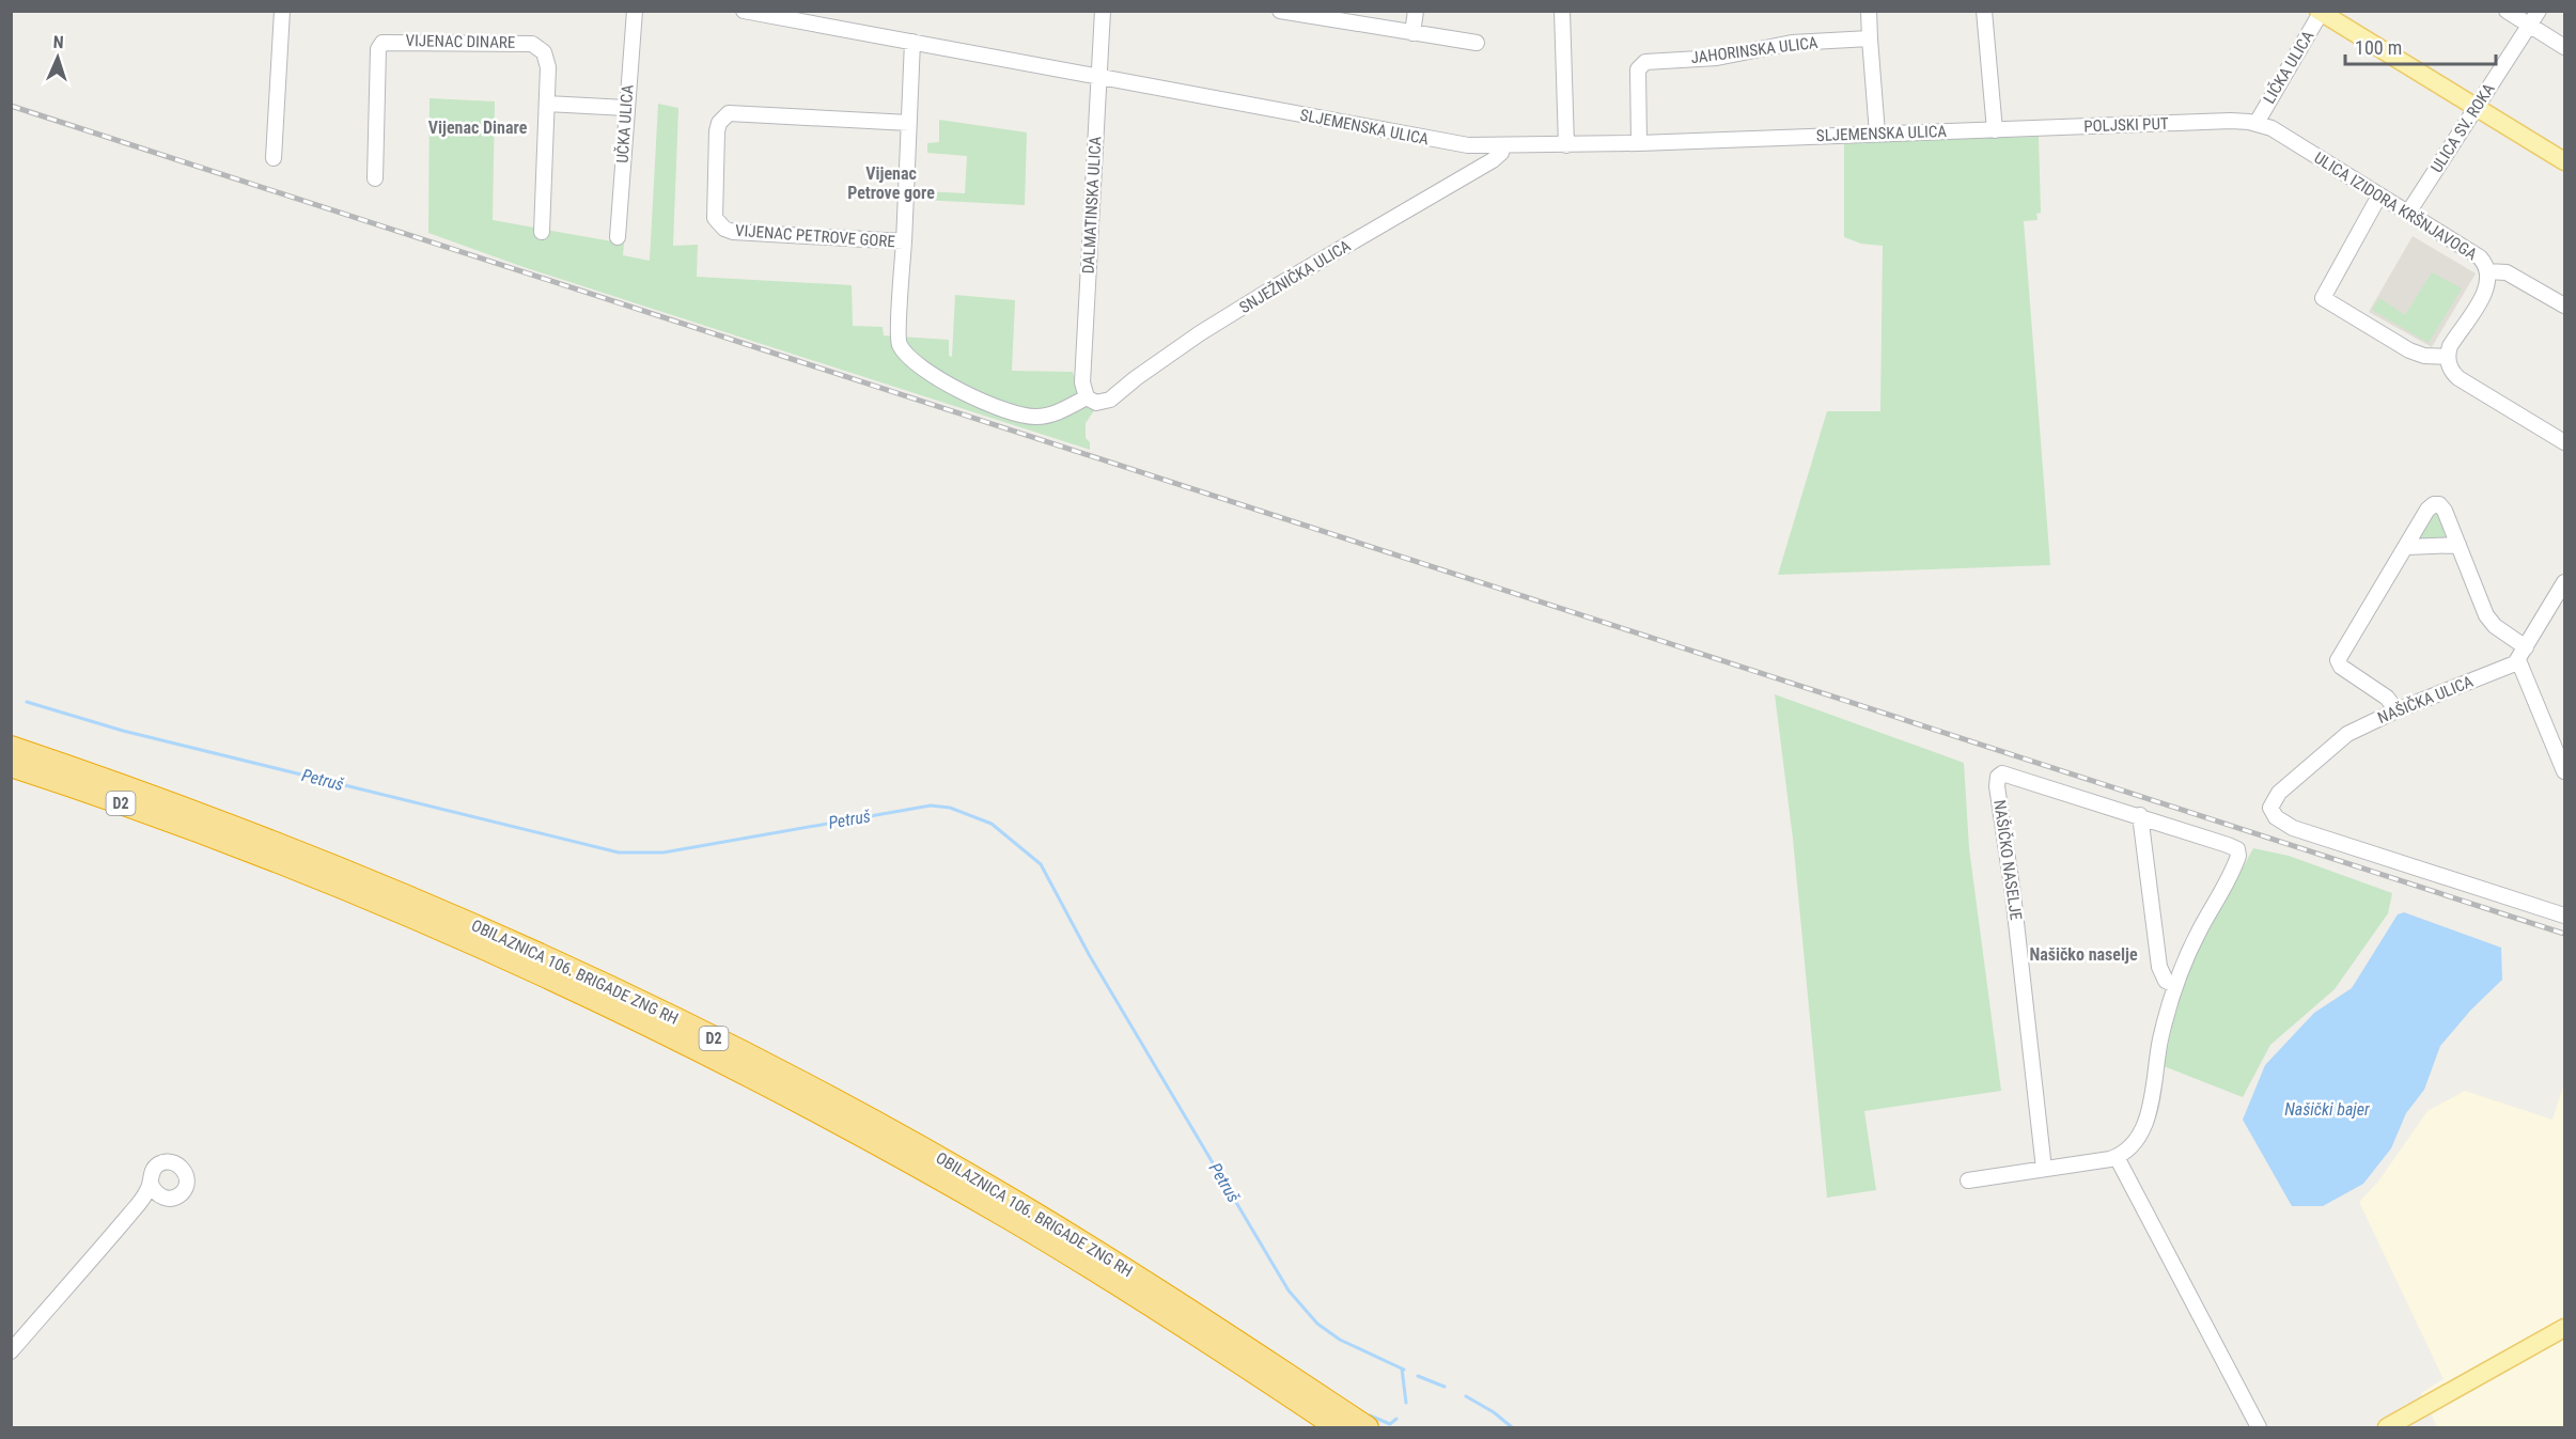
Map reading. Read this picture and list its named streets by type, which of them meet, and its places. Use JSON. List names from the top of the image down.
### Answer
{
  "streets": {
    "highway": ["D2", "OBILAZNICA 106. BRIGADE ZNG RH"],
    "street": [
      "VIJENAC DINARE",
      "JAHORINSKA ULICA",
      "LIČKA ULICA",
      "UČKA ULICA",
      "POLJSKI PUT",
      "SLJEMENSKA ULICA",
      "ULICA SV. ROKA",
      "DALMATINSKA ULICA",
      "ULICA IZIDORA KRŠNJAVOGA",
      "VIJENAC PETROVE GORE",
      "SNJEŽNIČKA ULICA",
      "NAŠIČKA ULICA",
      "NAŠIČKO NASELJE"
    ]
  },
  "crossings": [
    ["JAHORINSKA ULICA", "SLJEMENSKA ULICA"],
    ["LIČKA ULICA", "POLJSKI PUT"],
    ["LIČKA ULICA", "ULICA IZIDORA KRŠNJAVOGA"],
    ["POLJSKI PUT", "SLJEMENSKA ULICA"],
    ["POLJSKI PUT", "ULICA IZIDORA KRŠNJAVOGA"],
    ["SLJEMENSKA ULICA", "DALMATINSKA ULICA"],
    ["SLJEMENSKA ULICA", "VIJENAC PETROVE GORE"],
    ["SLJEMENSKA ULICA", "SNJEŽNIČKA ULICA"],
    ["ULICA SV. ROKA", "ULICA IZIDORA KRŠNJAVOGA"],
    ["DALMATINSKA ULICA", "VIJENAC PETROVE GORE"],
    ["DALMATINSKA ULICA", "SNJEŽNIČKA ULICA"],
    ["VIJENAC PETROVE GORE", "SNJEŽNIČKA ULICA"]
  ],
  "districts": ["Vijenac Dinare", "Vijenac Petrove gore", "Našičko naselje"],
  "water": ["Petruš", "Našički bajer"],
  "scale_bar": "100 m",
  "north": "top"
}
